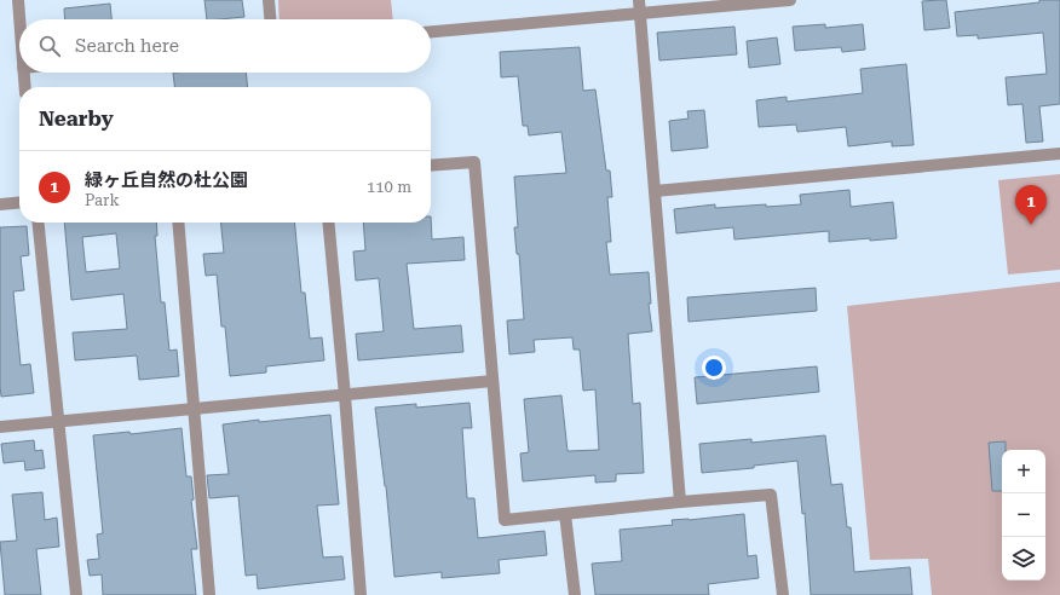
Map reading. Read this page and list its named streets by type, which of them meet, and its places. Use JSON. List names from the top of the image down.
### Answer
{
  "page": {
    "search": "Search here",
    "heading": "Nearby",
    "list": [
      {
        "mark": "1",
        "name": "緑ヶ丘自然の杜公園",
        "note": "Park",
        "value": "110 m"
      }
    ],
    "pins": "1",
    "map_buttons": ["+", "−"]
  }
}
